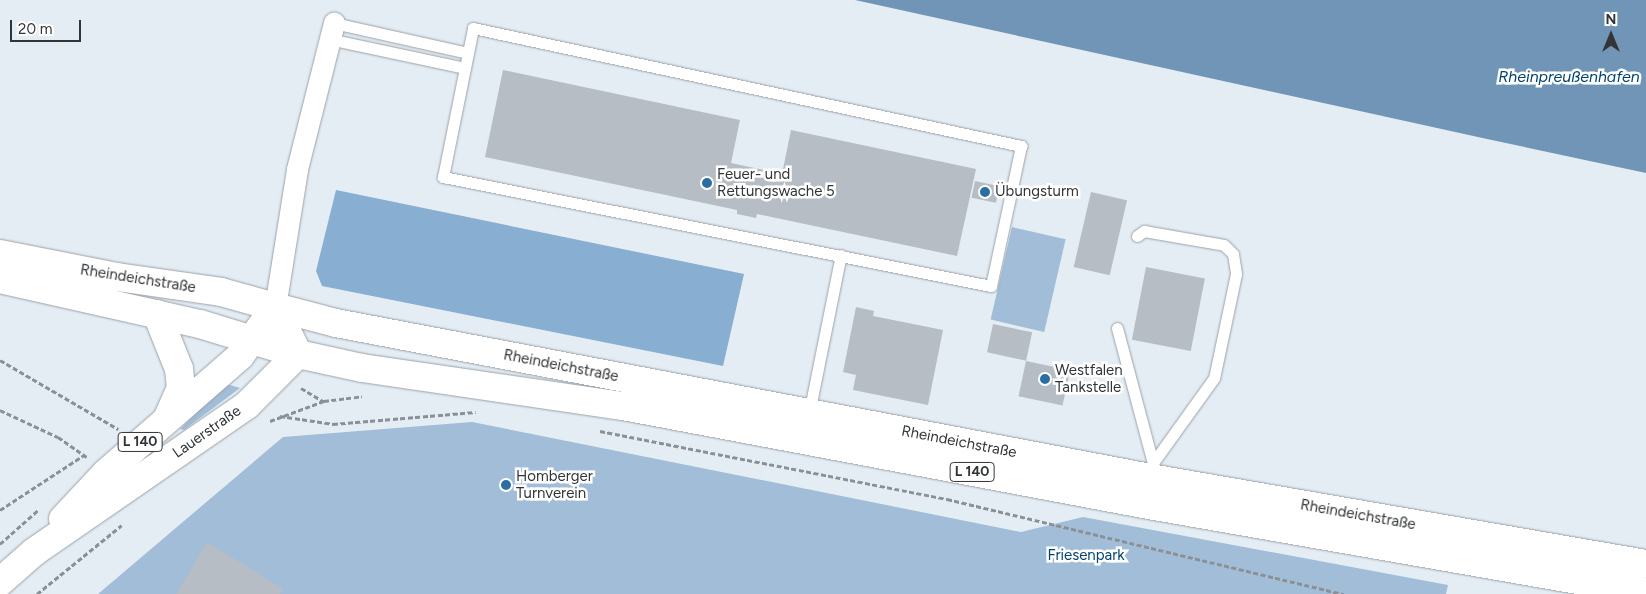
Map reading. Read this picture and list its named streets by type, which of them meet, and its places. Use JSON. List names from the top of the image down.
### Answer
{
  "streets": {
    "main road": ["Rheindeichstraße", "Lauerstraße", "L 140"]
  },
  "crossings": [
    ["Rheindeichstraße", "Lauerstraße"],
    ["Rheindeichstraße", "L 140"],
    ["Lauerstraße", "L 140"]
  ],
  "water": ["Rheinpreußenhafen"],
  "parks": ["Friesenpark"],
  "places": [
    "Feuer- und Rettungswache 5",
    "Übungsturm",
    "Westfalen Tankstelle",
    "Homberger Turnverein"
  ],
  "scale_bar": "20 m",
  "north": "top"
}
